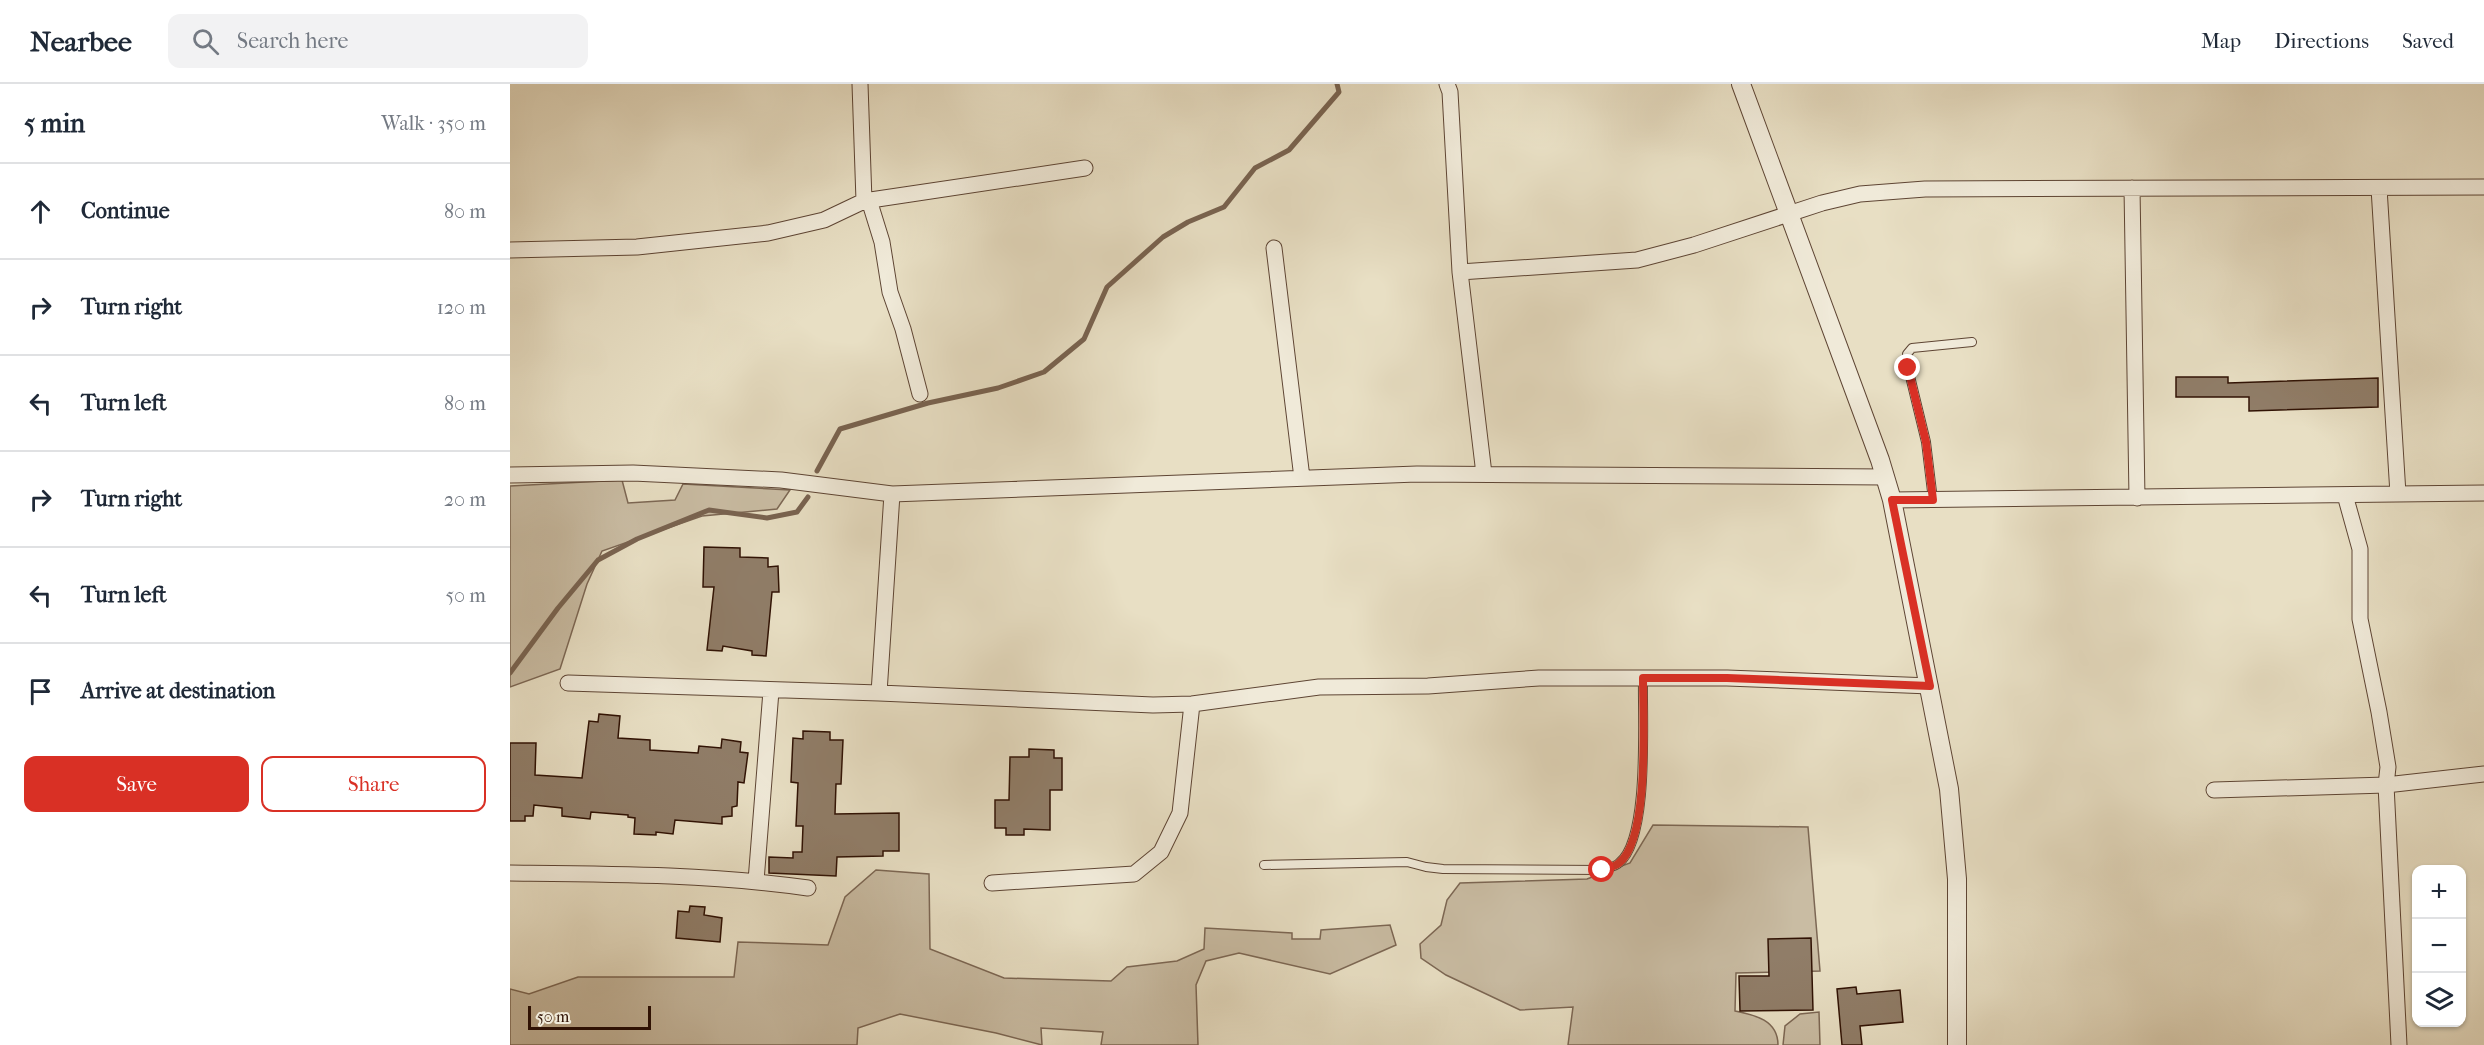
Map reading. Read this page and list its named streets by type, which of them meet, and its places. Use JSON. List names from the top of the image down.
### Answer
{
  "scale_bar": "50 m",
  "page": {
    "header": "Nearbee",
    "search": "Search here",
    "nav": ["Map", "Directions", "Saved"],
    "heading": ["5 min", "Walk · 350 m"],
    "list": [
      ["Continue", "80 m"],
      ["Turn right", "120 m"],
      ["Turn left", "80 m"],
      ["Turn right", "20 m"],
      ["Turn left", "50 m"],
      "Arrive at destination"
    ],
    "buttons": ["Save", "Share"],
    "map_buttons": ["+", "−"],
    "scale": "50 m"
  }
}
